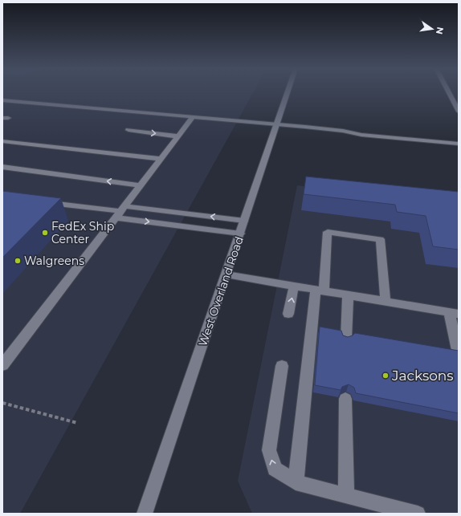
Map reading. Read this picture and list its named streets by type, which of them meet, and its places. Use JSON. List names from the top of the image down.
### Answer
{
  "streets": {
    "street": ["West Overland Road"]
  },
  "places": ["FedEx Ship Center", "Walgreens", "Jacksons"],
  "north": "right"
}
